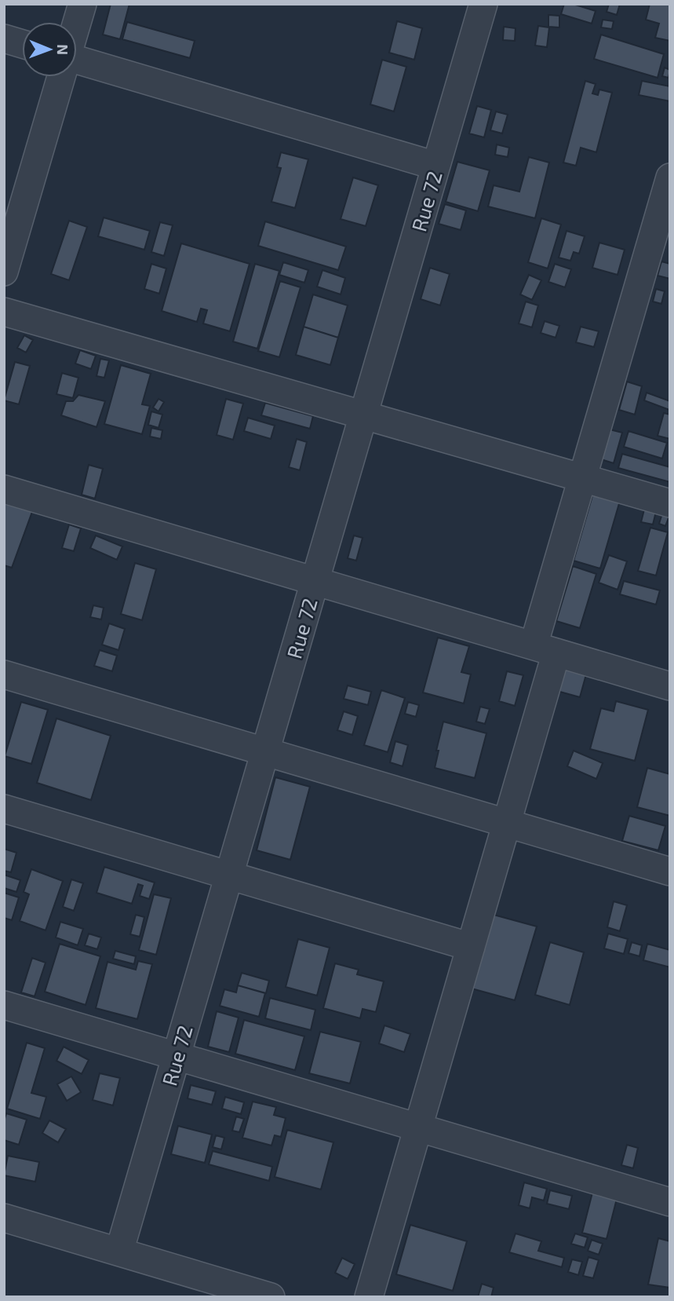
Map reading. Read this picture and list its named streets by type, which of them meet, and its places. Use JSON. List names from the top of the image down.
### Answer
{
  "streets": {
    "street": ["Rue 72"]
  },
  "north": "right"
}
